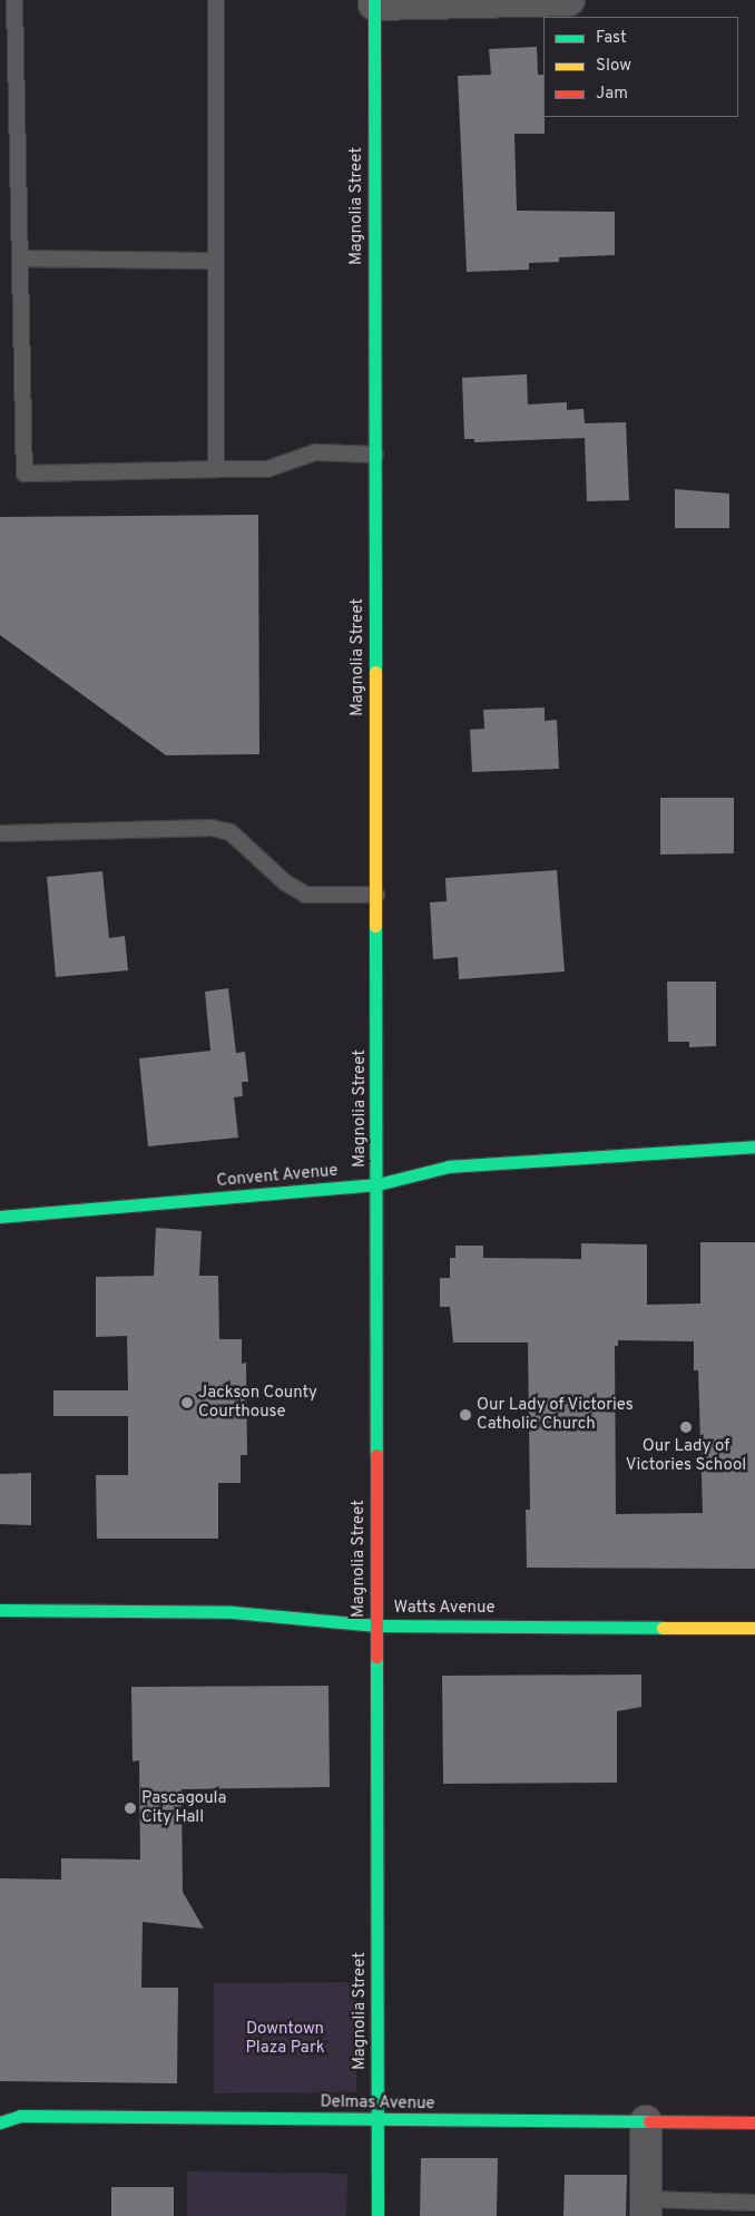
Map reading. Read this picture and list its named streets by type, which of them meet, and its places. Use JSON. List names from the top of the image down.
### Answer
{
  "streets": {
    "street": [
      "Magnolia Street",
      "Convent Avenue",
      "Watts Avenue",
      "Delmas Avenue"
    ]
  },
  "crossings": [
    ["Magnolia Street", "Convent Avenue"],
    ["Magnolia Street", "Watts Avenue"],
    ["Magnolia Street", "Delmas Avenue"]
  ],
  "parks": ["Downtown Plaza Park"],
  "places": [
    "Jackson County Courthouse",
    "Our Lady of Victories Catholic Church",
    "Our Lady of Victories School",
    "Pascagoula City Hall"
  ],
  "legend": ["Fast", "Slow", "Jam"]
}
